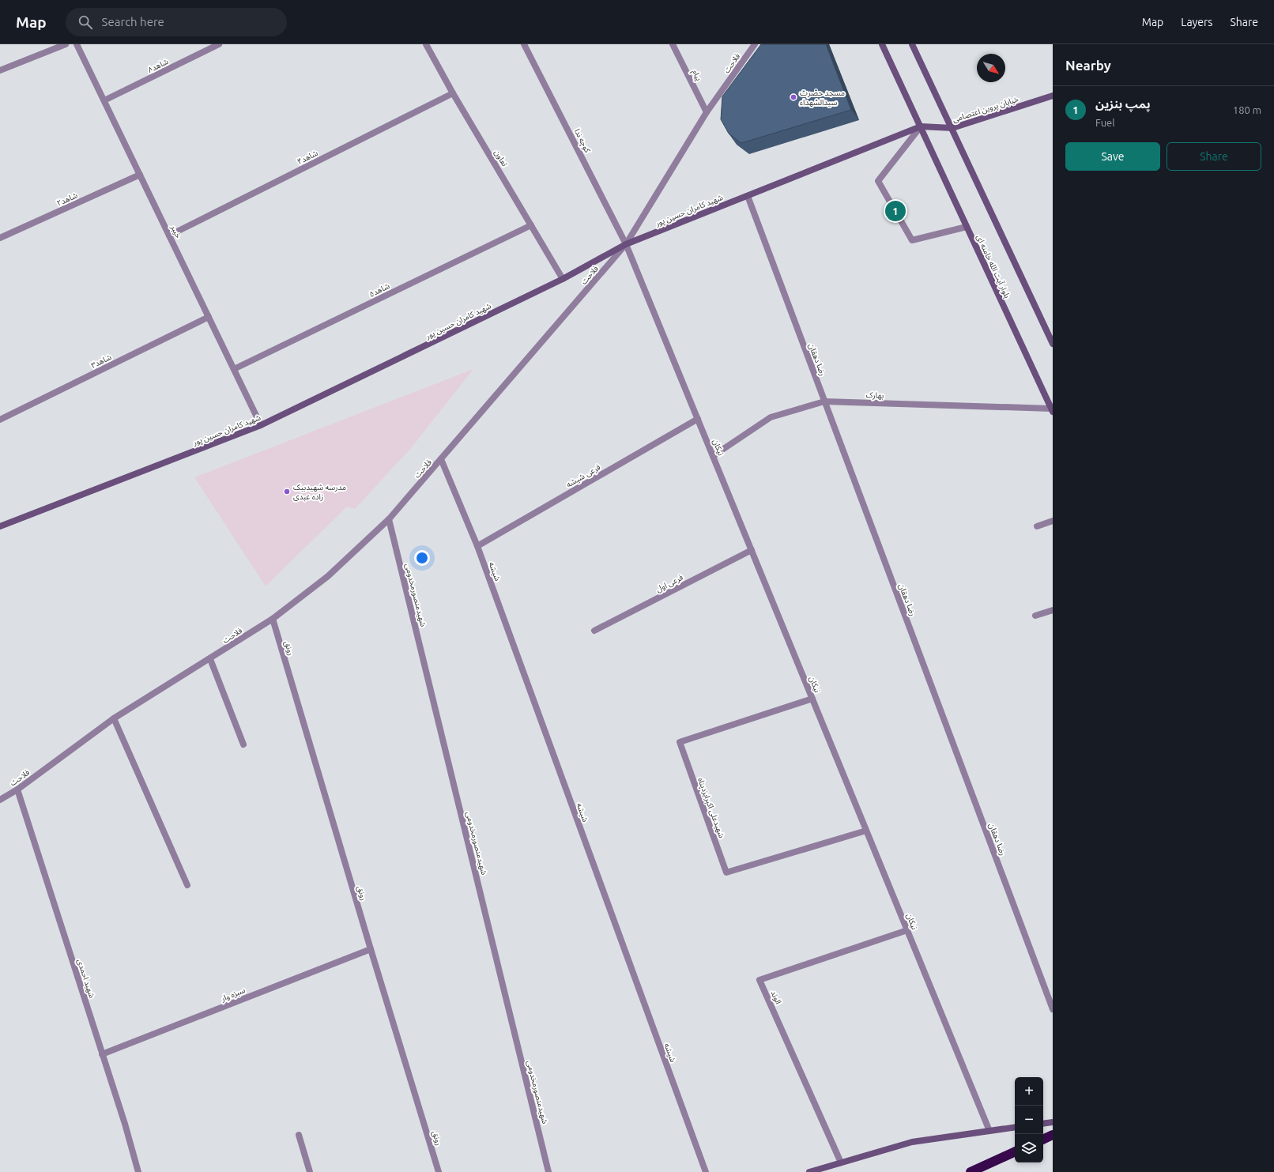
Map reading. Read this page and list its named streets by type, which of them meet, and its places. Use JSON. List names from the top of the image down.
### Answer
{
  "streets": {
    "street": [
      "فلاحت",
      "شاهد۸",
      "پیام",
      "خیابان پروین اعتصامی",
      "کوچه ندا",
      "شاهد۴",
      "تعاون",
      "شاهد۲",
      "شهید کامران حسین پور",
      "خیبر",
      "بلوار آیت الله خامنه ای",
      "شاهد۵",
      "رضا دهقان",
      "شاهد۳",
      "بهارک",
      "نیکان",
      "فرعی شیشه",
      "شیشه",
      "فرعی اول",
      "شهیدمنصورمخدومی",
      "رونق",
      "شهیدعلی اکبرایزدپناه",
      "شهید احمدی",
      "سبزه وار",
      "الوند"
    ]
  },
  "crossings": [
    ["فلاحت", "پیام"],
    ["فلاحت", "کوچه ندا"],
    ["فلاحت", "شهید کامران حسین پور"],
    ["فلاحت", "نیکان"],
    ["فلاحت", "شیشه"],
    ["فلاحت", "شهیدمنصورمخدومی"],
    ["فلاحت", "رونق"],
    ["فلاحت", "شهید احمدی"],
    ["شاهد۸", "خیبر"],
    ["خیابان پروین اعتصامی", "شهید کامران حسین پور"],
    ["خیابان پروین اعتصامی", "بلوار آیت الله خامنه ای"],
    ["کوچه ندا", "شهید کامران حسین پور"],
    ["کوچه ندا", "نیکان"],
    ["شاهد۴", "تعاون"],
    ["شاهد۴", "خیبر"],
    ["تعاون", "شهید کامران حسین پور"],
    ["تعاون", "شاهد۵"],
    ["شاهد۲", "خیبر"],
    ["شهید کامران حسین پور", "خیبر"],
    ["شهید کامران حسین پور", "بلوار آیت الله خامنه ای"],
    ["شهید کامران حسین پور", "رضا دهقان"],
    ["شهید کامران حسین پور", "نیکان"],
    ["خیبر", "شاهد۵"],
    ["خیبر", "شاهد۳"],
    ["بلوار آیت الله خامنه ای", "بهارک"],
    ["رضا دهقان", "بهارک"],
    ["بهارک", "نیکان"],
    ["نیکان", "فرعی شیشه"],
    ["نیکان", "فرعی اول"],
    ["نیکان", "شهیدعلی اکبرایزدپناه"],
    ["نیکان", "الوند"],
    ["فرعی شیشه", "شیشه"],
    ["رونق", "سبزه وار"],
    ["شهید احمدی", "سبزه وار"]
  ],
  "places": ["مسجد حضرت سیدالشهداء", "مدرسه شهیدبیک زاده عبدی"],
  "north": "bottom right",
  "page": {
    "header": "Map",
    "search": "Search here",
    "nav": ["Map", "Layers", "Share"],
    "heading": "Nearby",
    "list": [
      {
        "mark": "1",
        "name": "پمپ بنزین",
        "note": "Fuel",
        "value": "180 m"
      }
    ],
    "buttons": ["Save", "Share"],
    "pins": "1",
    "map_buttons": ["+", "−"]
  }
}
